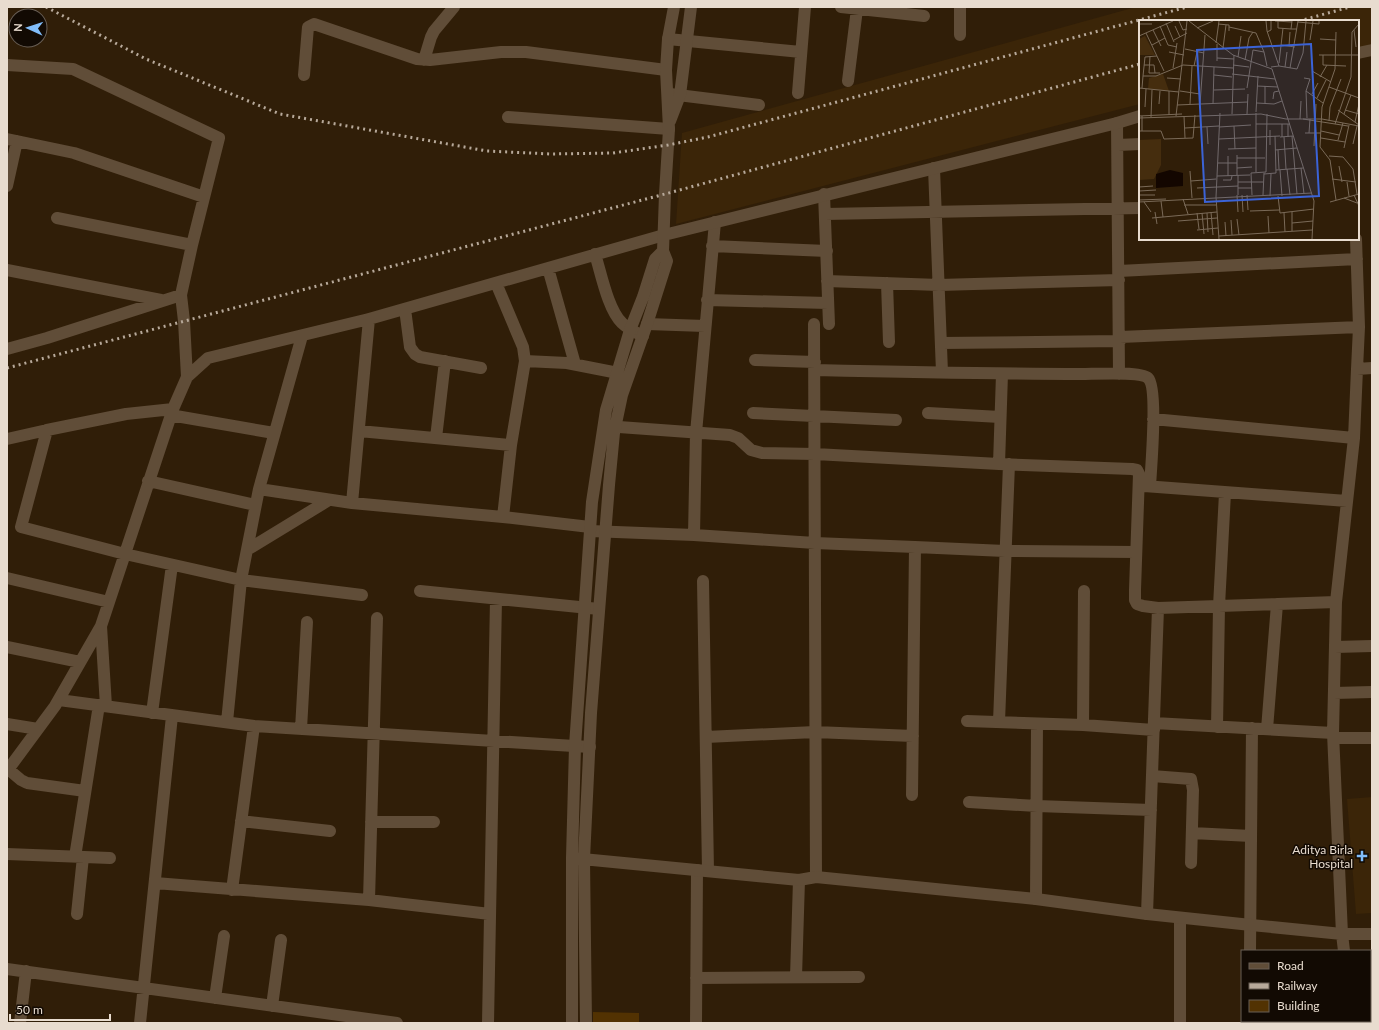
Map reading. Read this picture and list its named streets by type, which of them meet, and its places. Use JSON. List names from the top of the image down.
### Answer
{
  "places": {
    "health": ["Aditya Birla Hospital"]
  },
  "legend": ["Road", "Railway", "Building"],
  "scale_bar": "50 m",
  "north": "left"
}
